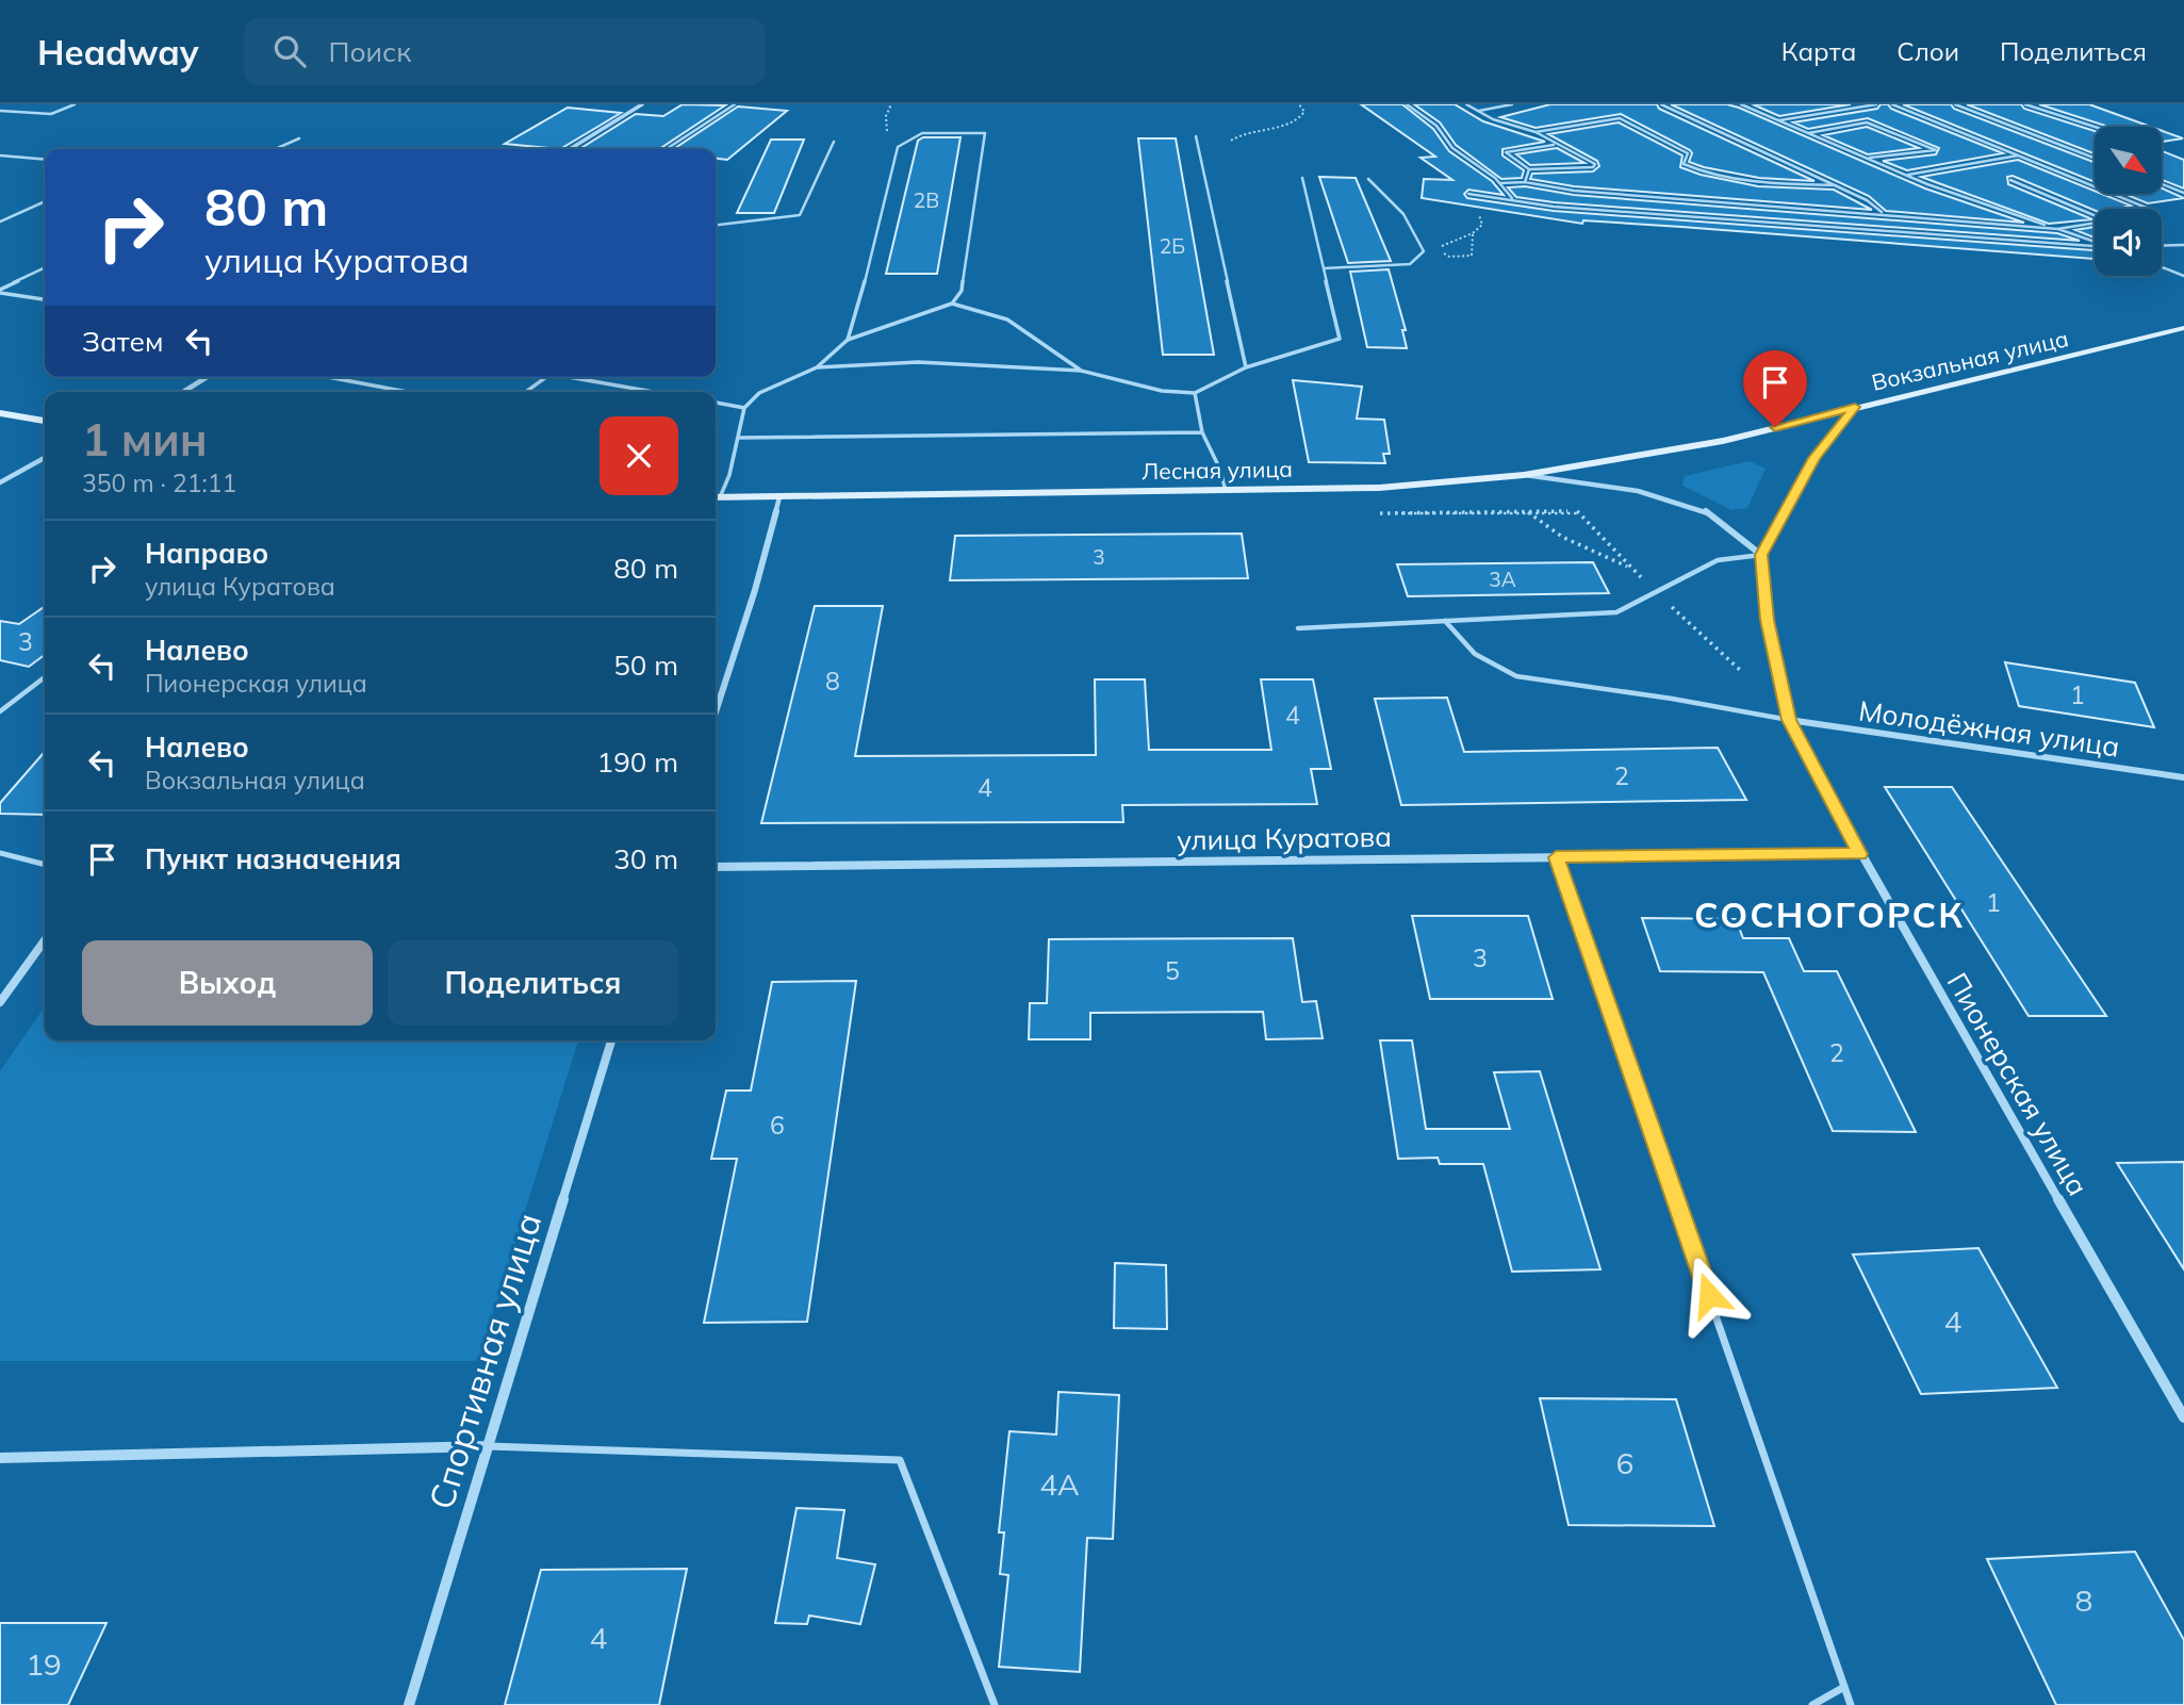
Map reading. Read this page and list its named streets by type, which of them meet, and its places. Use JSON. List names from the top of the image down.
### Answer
{
  "streets": {
    "main road": ["Вокзальная улица", "Лесная улица"],
    "street": [
      "Молодёжная улица",
      "улица Куратова",
      "Пионерская улица",
      "Спортивная улица"
    ]
  },
  "crossings": [
    ["Вокзальная улица", "Лесная улица"],
    ["Молодёжная улица", "Пионерская улица"],
    ["улица Куратова", "Пионерская улица"]
  ],
  "districts": ["СОСНОГОРСК"],
  "house_numbers": [
    "2В",
    "2Б",
    "3",
    "3А",
    "3",
    "8",
    "1",
    "4",
    "2",
    "4",
    "1",
    "3",
    "5",
    "2",
    "6",
    "4",
    "6",
    "4А",
    "8",
    "4",
    "19"
  ],
  "north": "bottom right",
  "page": {
    "header": "Headway",
    "search": "Поиск",
    "nav": ["Карта", "Слои", "Поделиться"],
    "turn": ["80 m", "улица Куратова"],
    "then": "Затем",
    "heading": ["1 мин", "350 m · 21:11"],
    "list": [
      {
        "name": "Направо",
        "note": "улица Куратова",
        "value": "80 m"
      },
      {
        "name": "Налево",
        "note": "Пионерская улица",
        "value": "50 m"
      },
      {
        "name": "Налево",
        "note": "Вокзальная улица",
        "value": "190 m"
      },
      {
        "name": "Пункт назначения",
        "value": "30 m"
      }
    ],
    "buttons": ["Выход", "Поделиться"]
  }
}
